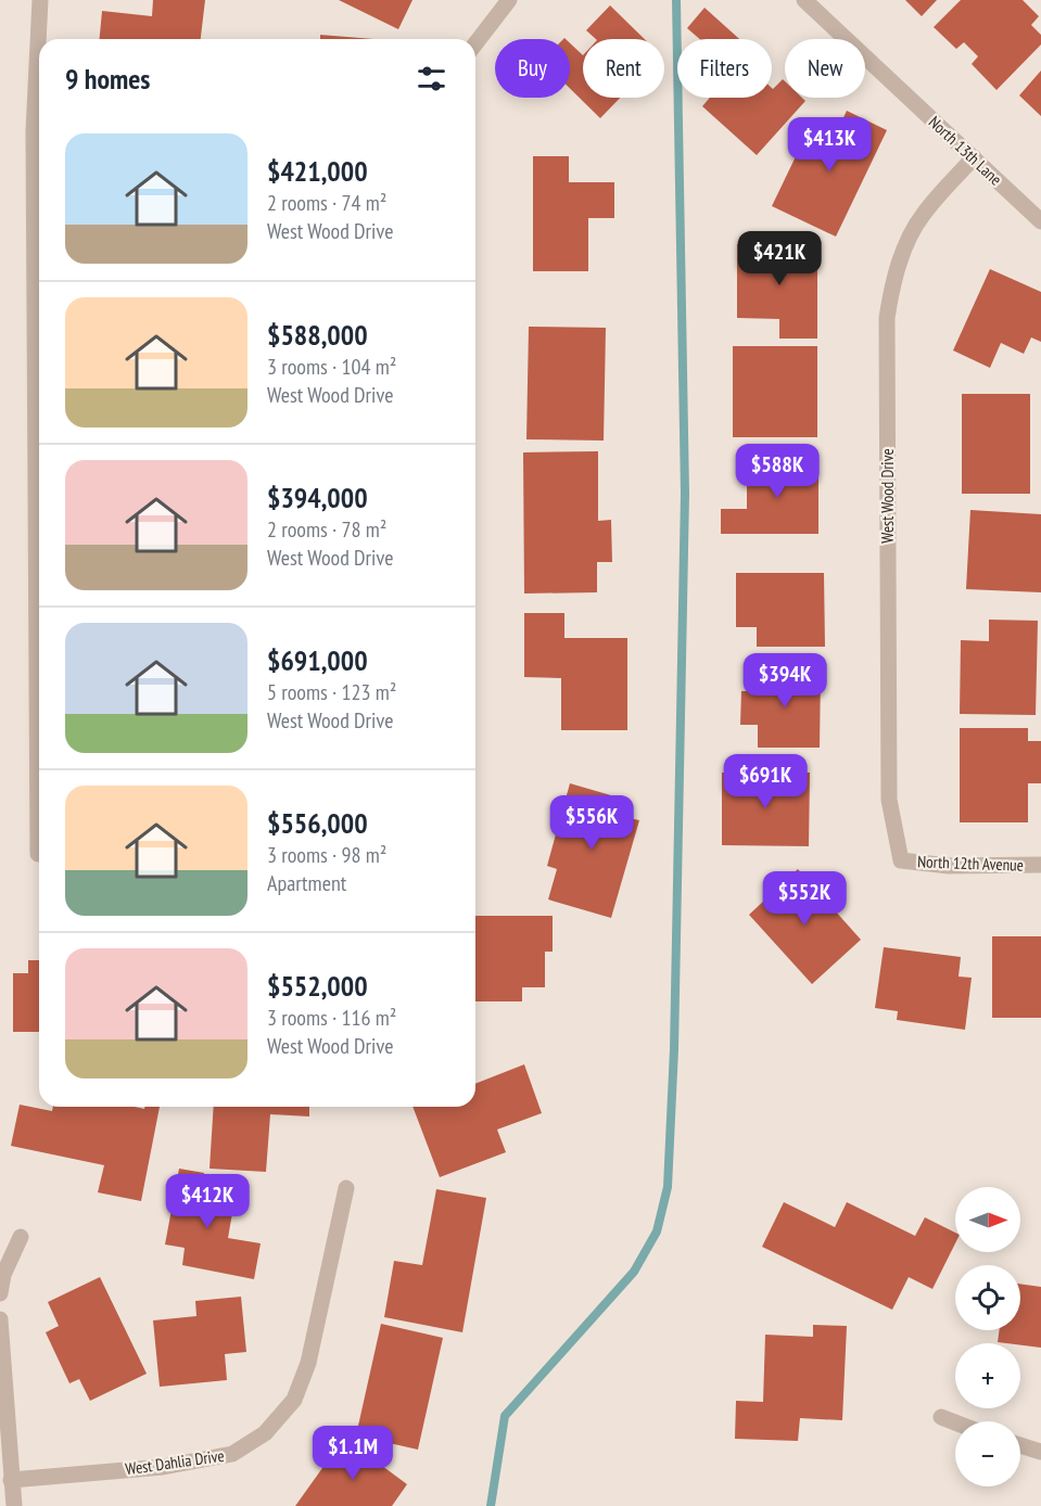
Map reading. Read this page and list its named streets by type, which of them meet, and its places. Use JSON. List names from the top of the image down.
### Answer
{
  "streets": {
    "street": [
      "North 13th Lane",
      "West Wood Drive",
      "North 12th Avenue",
      "West Dahlia Drive"
    ]
  },
  "crossings": [
    ["North 13th Lane", "West Wood Drive"],
    ["West Wood Drive", "North 12th Avenue"]
  ],
  "north": "right",
  "page": {
    "chip": [
      "Buy",
      "Rent",
      "Filters",
      "New"
    ],
    "heading": "9 homes",
    "price": [
      "$413K",
      "$421K",
      "$588K",
      "$394K",
      "$691K",
      "$556K",
      "$552K",
      "$412K",
      "$1.1M"
    ],
    "list": [
      {
        "name": "$421,000",
        "note": "2 rooms · 74 m² · West Wood Drive"
      },
      {
        "name": "$588,000",
        "note": "3 rooms · 104 m² · West Wood Drive"
      },
      {
        "name": "$394,000",
        "note": "2 rooms · 78 m² · West Wood Drive"
      },
      {
        "name": "$691,000",
        "note": "5 rooms · 123 m² · West Wood Drive"
      },
      {
        "name": "$556,000",
        "note": "3 rooms · 98 m² · Apartment"
      },
      {
        "name": "$552,000",
        "note": "3 rooms · 116 m² · West Wood Drive"
      }
    ],
    "map_buttons": ["+", "−"]
  }
}
